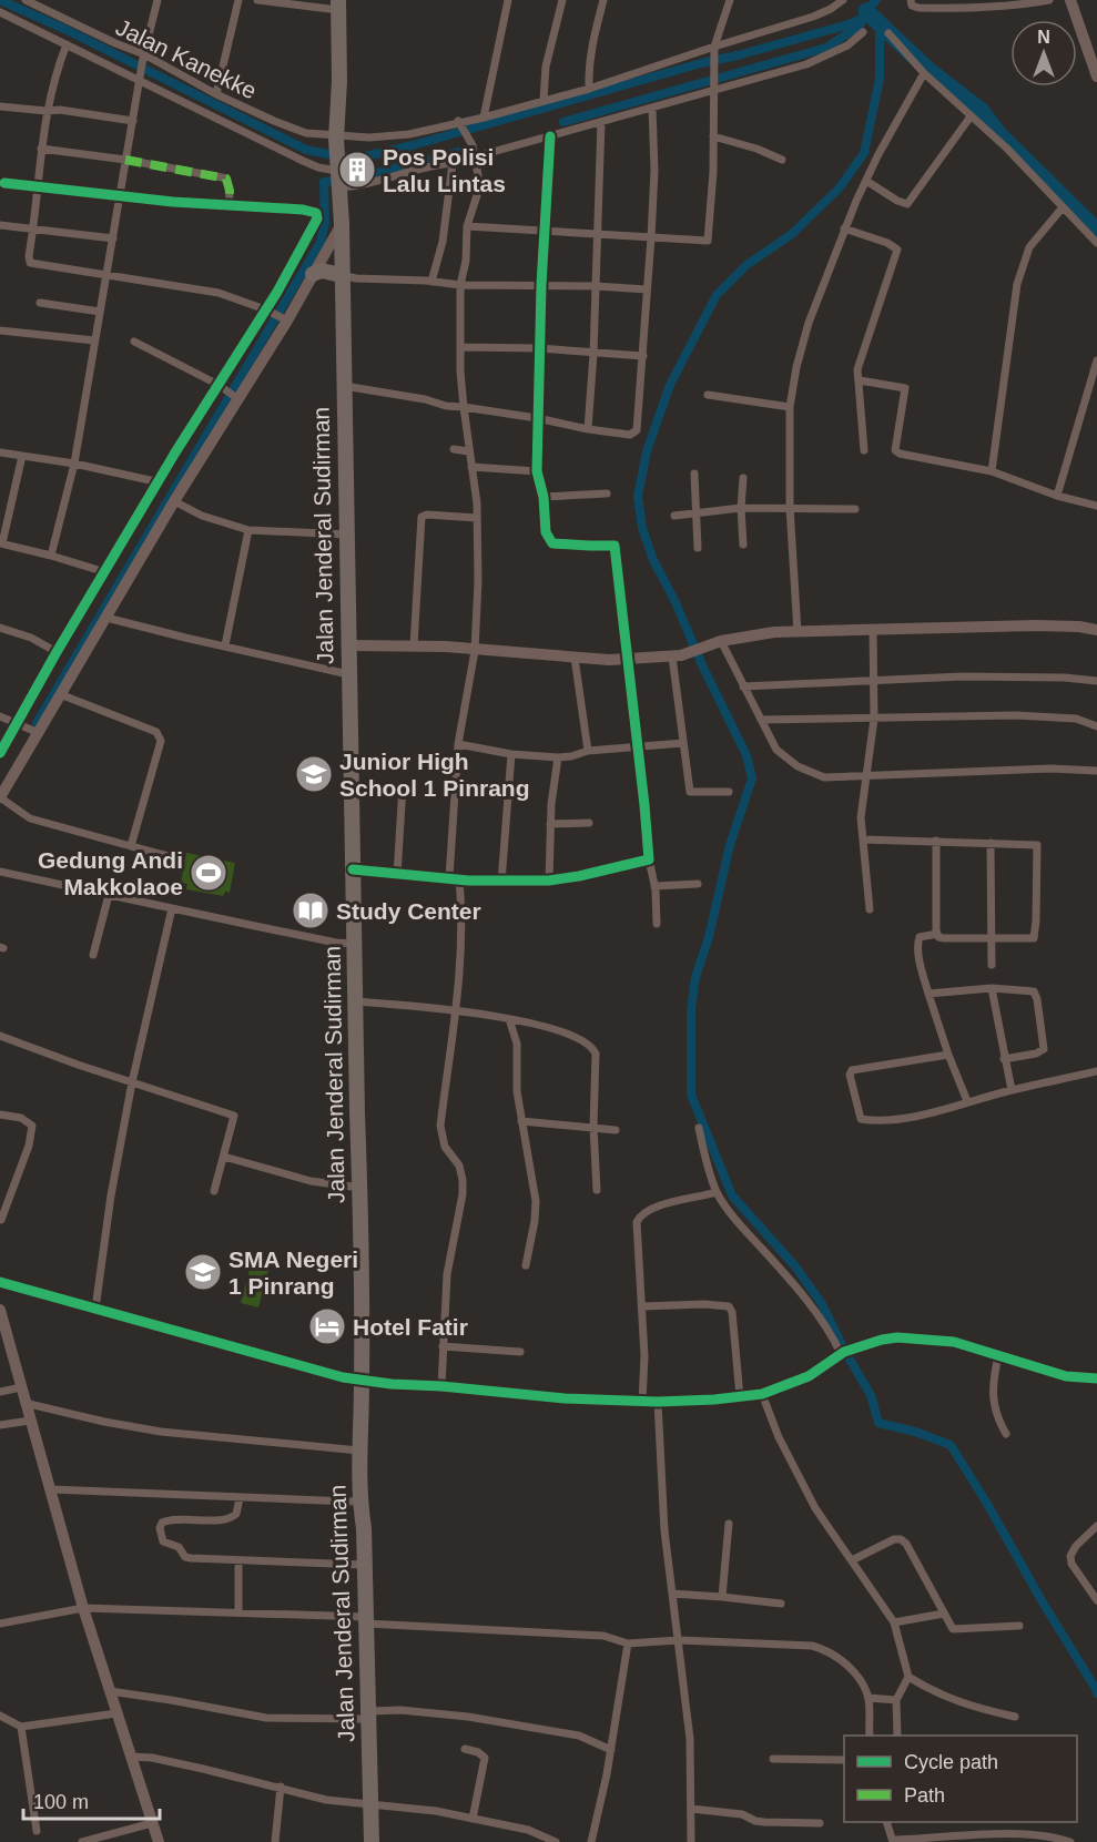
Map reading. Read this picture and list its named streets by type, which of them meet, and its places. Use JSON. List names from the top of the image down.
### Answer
{
  "streets": {
    "highway": ["Jalan Jenderal Sudirman"],
    "street": ["Jalan Kanekke"]
  },
  "crossings": [
    ["Jalan Kanekke", "Jalan Jenderal Sudirman"]
  ],
  "places": {
    "building": ["Pos Polisi Lalu Lintas"],
    "school or university": ["Junior High School 1 Pinrang", "SMA Negeri 1 Pinrang"],
    "sports": ["Gedung Andi Makkolaoe"],
    "library": ["Study Center"],
    "hotel": ["Hotel Fatir"]
  },
  "legend": ["Cycle path", "Path"],
  "scale_bar": "100 m",
  "north": "top"
}
